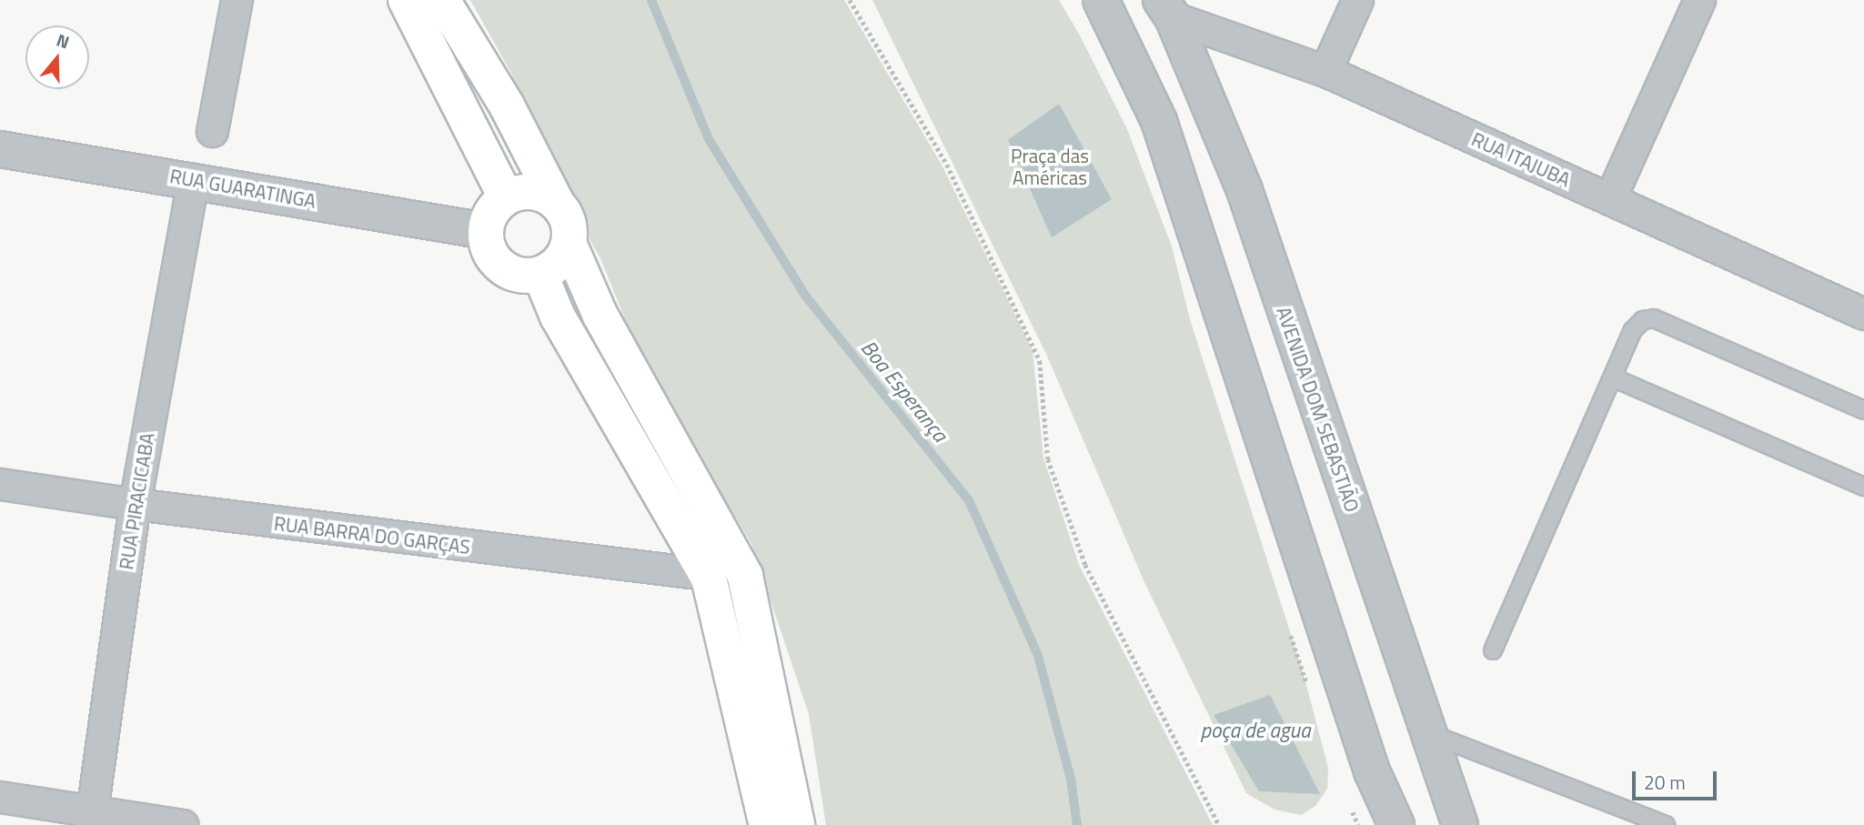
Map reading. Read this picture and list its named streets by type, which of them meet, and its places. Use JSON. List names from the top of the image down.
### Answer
{
  "streets": {
    "street": [
      "RUA ITAJUBA",
      "RUA GUARATINGA",
      "AVENIDA DOM SEBASTIÃO",
      "RUA PIRACICABA",
      "RUA BARRA DO GARÇAS"
    ]
  },
  "crossings": [
    ["RUA ITAJUBA", "AVENIDA DOM SEBASTIÃO"],
    ["RUA GUARATINGA", "RUA PIRACICABA"],
    ["RUA PIRACICABA", "RUA BARRA DO GARÇAS"]
  ],
  "water": ["Boa Esperança", "poça de agua"],
  "parks": ["Praça das Américas"],
  "scale_bar": "20 m",
  "north": "top"
}
